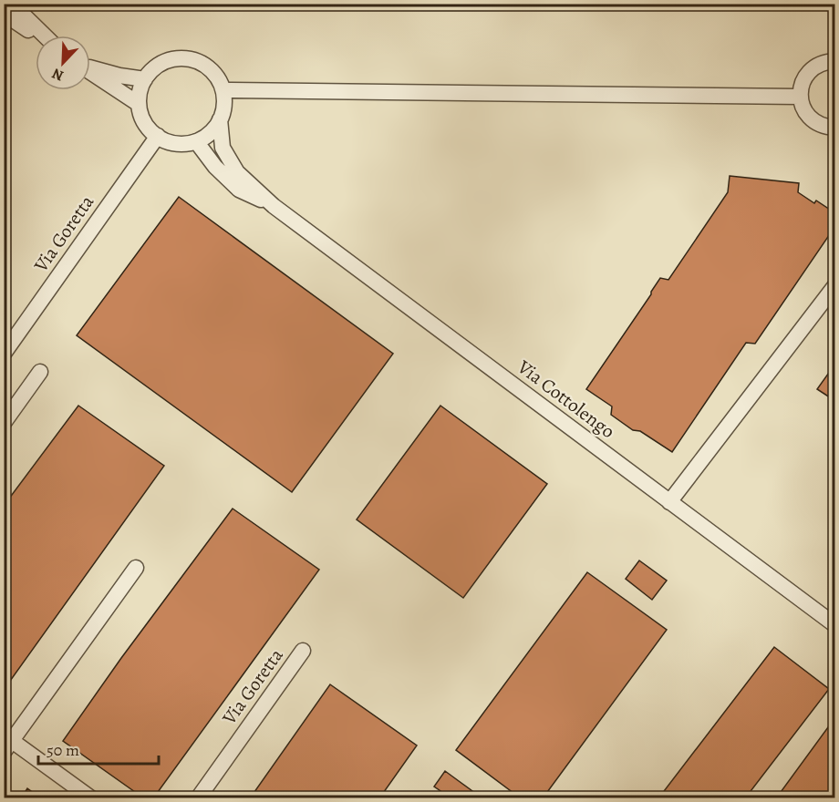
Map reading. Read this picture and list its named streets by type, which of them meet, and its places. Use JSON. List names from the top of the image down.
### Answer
{
  "streets": {
    "street": ["Via Goretta", "Via Cottolengo"]
  },
  "crossings": [
    ["Via Goretta", "Via Cottolengo"]
  ],
  "scale_bar": "50 m",
  "north": "bottom left"
}
